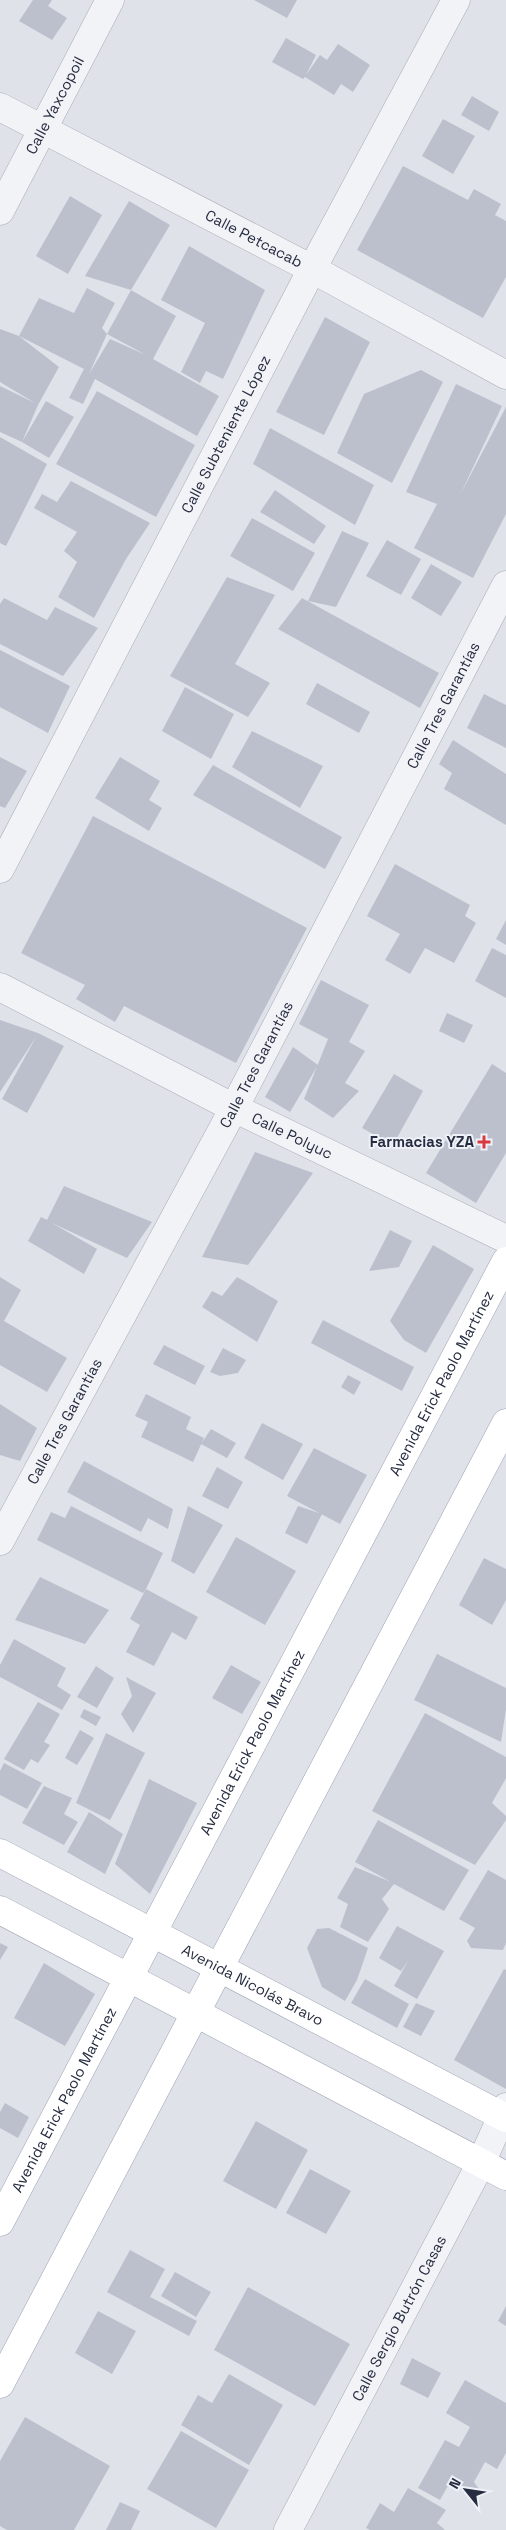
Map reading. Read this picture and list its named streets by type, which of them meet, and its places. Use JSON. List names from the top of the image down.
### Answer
{
  "streets": {
    "main road": ["Avenida Erick Paolo Martínez", "Avenida Nicolás Bravo"],
    "street": [
      "Calle Yaxcopoil",
      "Calle Petcacab",
      "Calle Subteniente López",
      "Calle Tres Garantías",
      "Calle Polyuc",
      "Calle Sergio Butrón Casas"
    ]
  },
  "crossings": [
    ["Calle Yaxcopoil", "Calle Petcacab"],
    ["Calle Petcacab", "Calle Subteniente López"],
    ["Calle Tres Garantías", "Calle Polyuc"],
    ["Avenida Erick Paolo Martínez", "Avenida Nicolás Bravo"],
    ["Avenida Nicolás Bravo", "Calle Sergio Butrón Casas"]
  ],
  "places": {
    "health": ["Farmacias YZA"]
  },
  "north": "top left"
}
